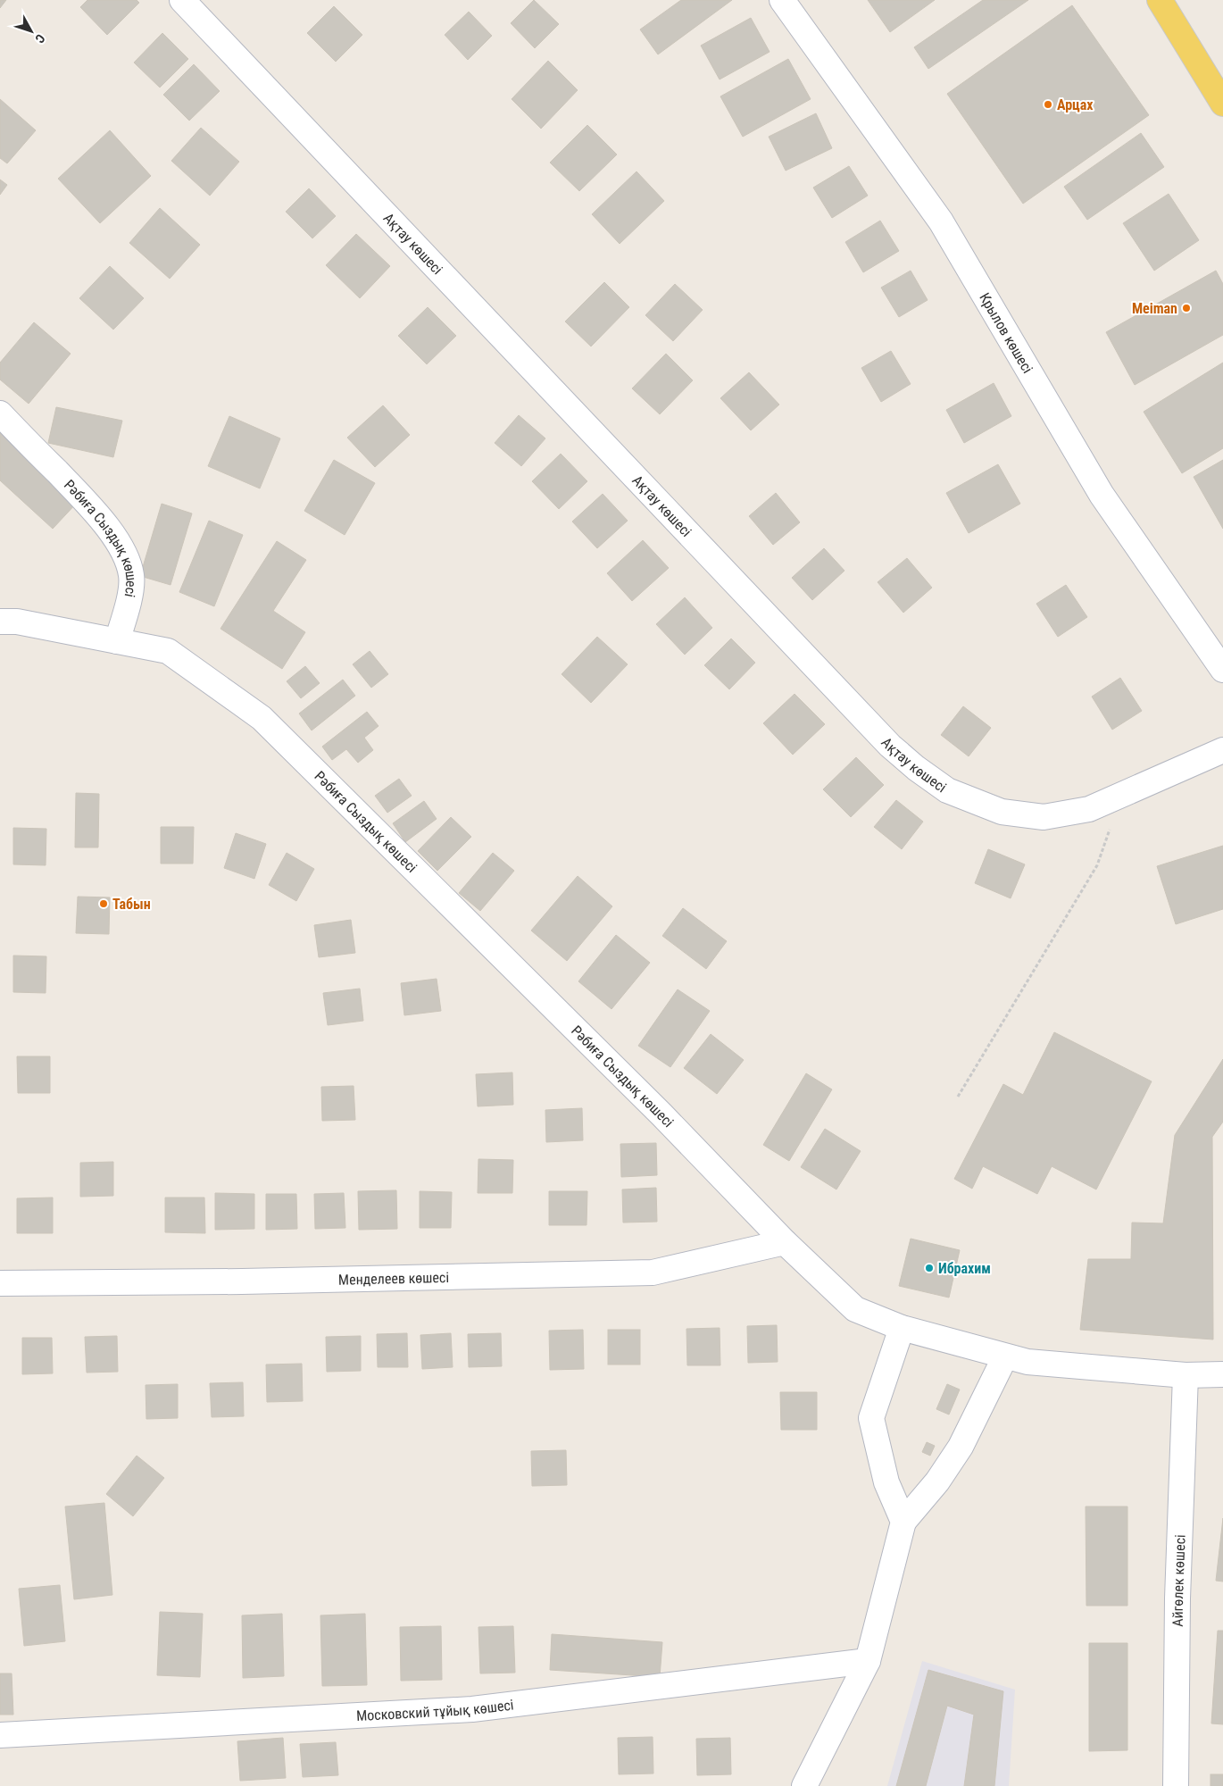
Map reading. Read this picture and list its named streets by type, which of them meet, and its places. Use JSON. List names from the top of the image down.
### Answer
{
  "streets": {
    "street": [
      "Ақтау көшесі",
      "Крылов көшесі",
      "Рәбиға Сыздық көшесі",
      "Менделеев көшесі",
      "Айгөлек көшесі",
      "Московский тұйық көшесі"
    ]
  },
  "crossings": [
    ["Рәбиға Сыздық көшесі", "Менделеев көшесі"],
    ["Рәбиға Сыздық көшесі", "Айгөлек көшесі"]
  ],
  "places": [
    "Арцах",
    "Meiman",
    "Табын",
    "Ибрахим"
  ],
  "north": "bottom right"
}
